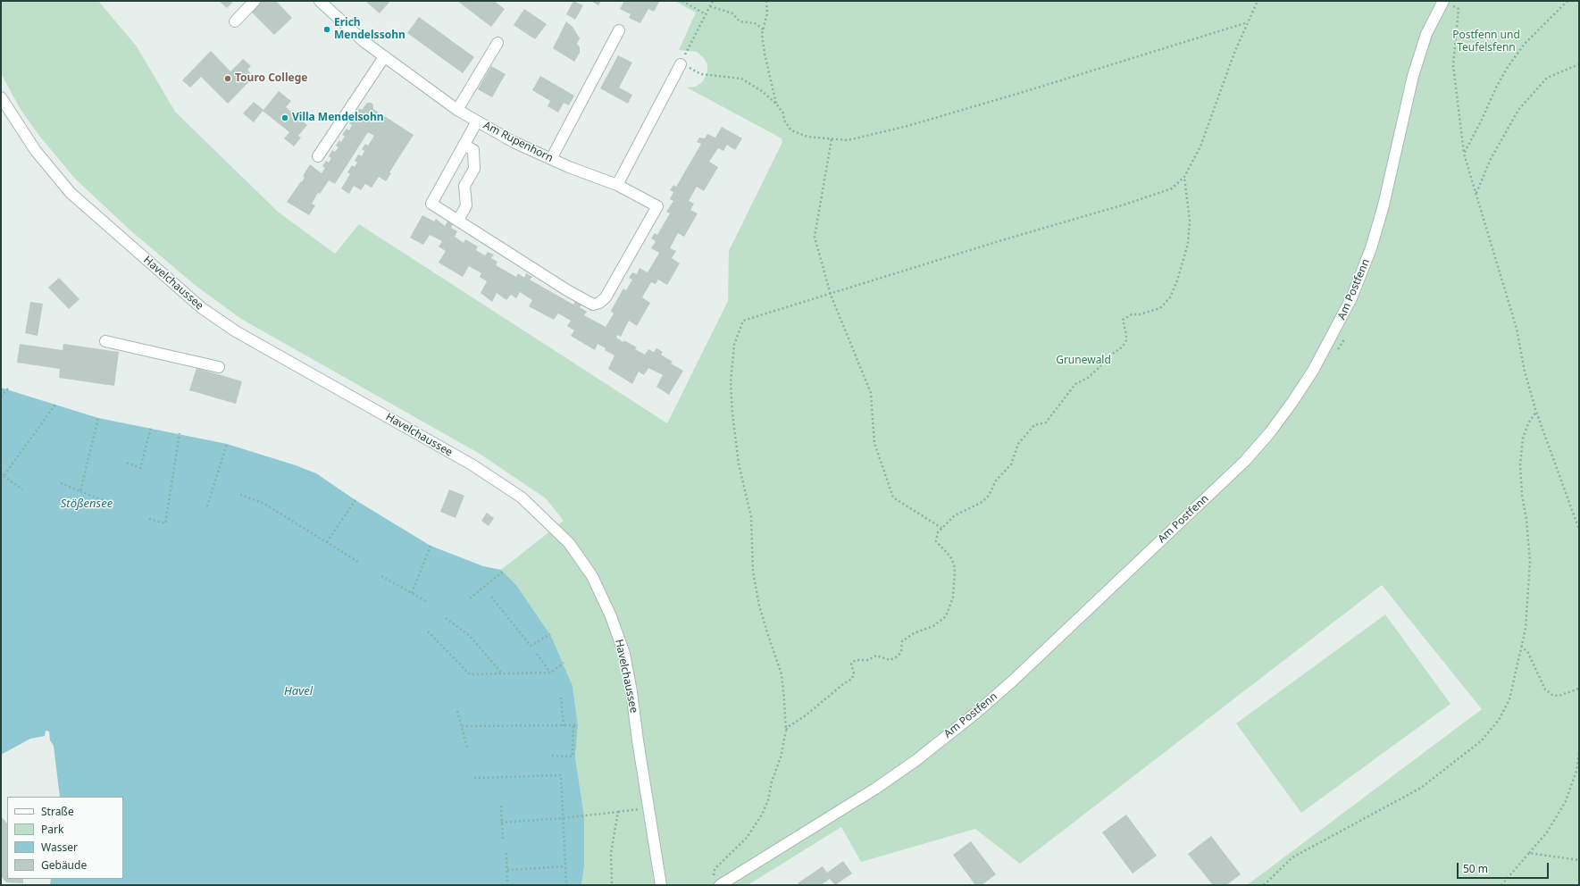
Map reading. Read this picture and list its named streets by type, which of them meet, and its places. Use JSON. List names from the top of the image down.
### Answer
{
  "streets": {
    "street": ["Am Rupenhorn", "Havelchaussee", "Am Postfenn"]
  },
  "water": ["Stößensee", "Havel"],
  "parks": ["Postfenn und Teufelsfenn", "Grunewald"],
  "places": ["Erich Mendelssohn", "Touro College", "Villa Mendelsohn"],
  "legend": [
    "Straße",
    "Park",
    "Wasser",
    "Gebäude"
  ],
  "scale_bar": "50 m"
}
